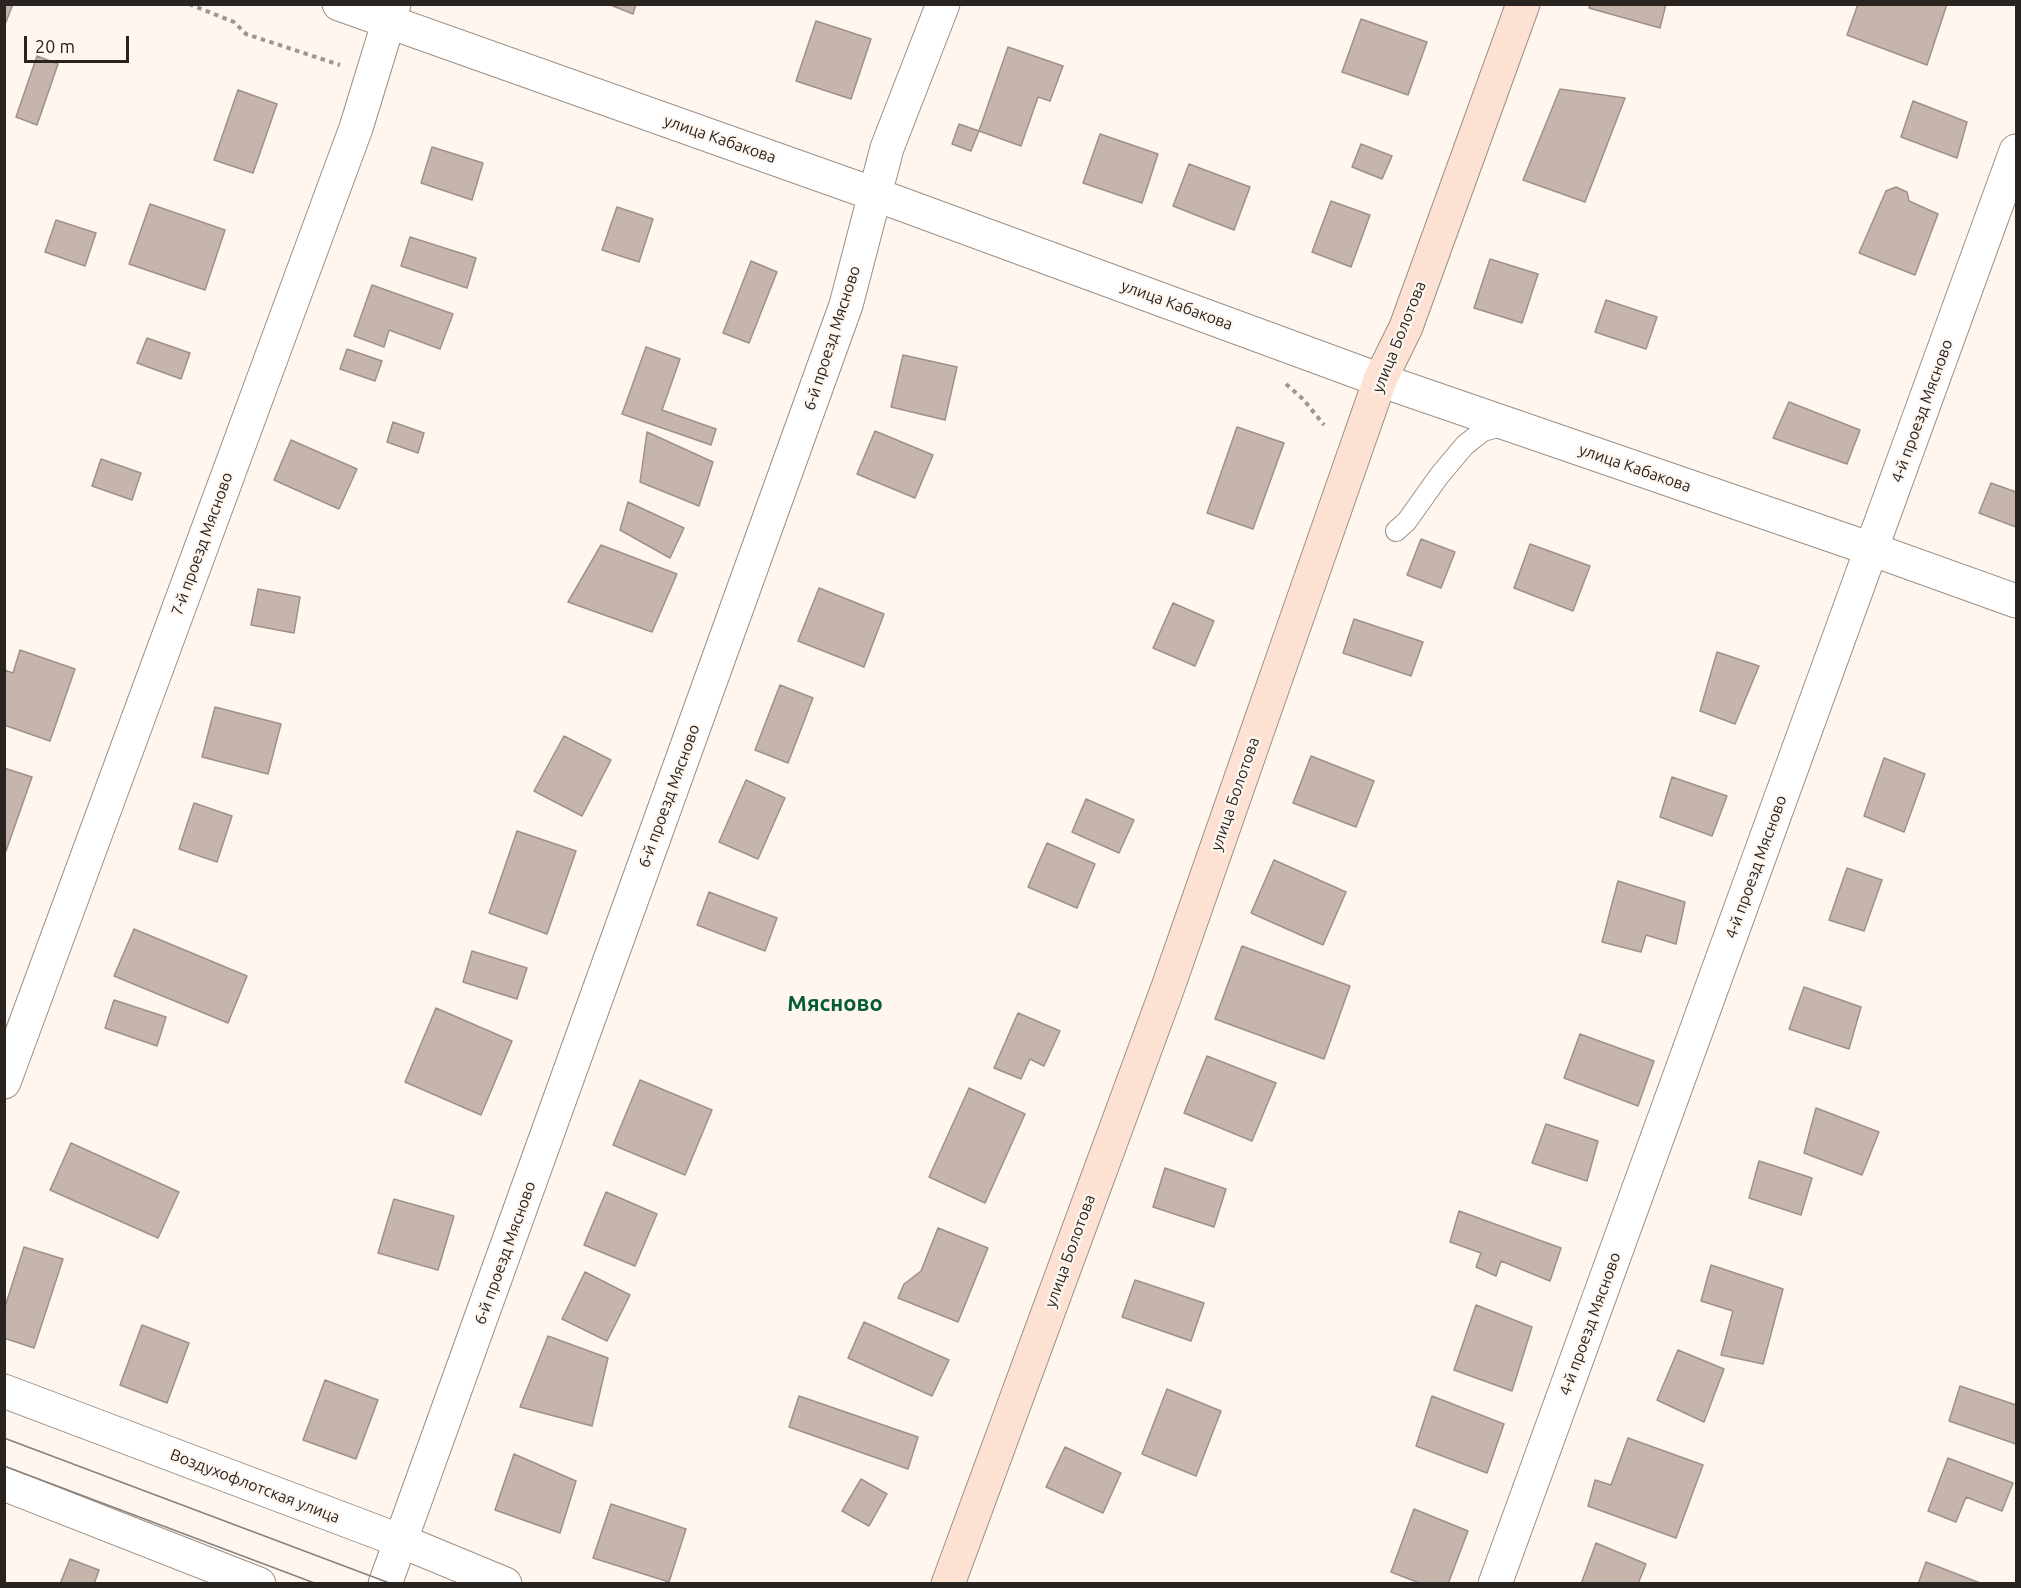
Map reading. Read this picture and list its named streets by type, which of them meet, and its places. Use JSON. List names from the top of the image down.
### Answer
{
  "streets": {
    "street": [
      "улица Кабакова",
      "улица Болотова",
      "6-й проезд Мясново",
      "4-й проезд Мясново",
      "7-й проезд Мясново",
      "Воздухофлотская улица"
    ]
  },
  "crossings": [
    ["улица Кабакова", "улица Болотова"],
    ["улица Кабакова", "6-й проезд Мясново"],
    ["улица Кабакова", "4-й проезд Мясново"],
    ["улица Кабакова", "7-й проезд Мясново"],
    ["6-й проезд Мясново", "Воздухофлотская улица"]
  ],
  "districts": ["Мясново"],
  "scale_bar": "20 m"
}
